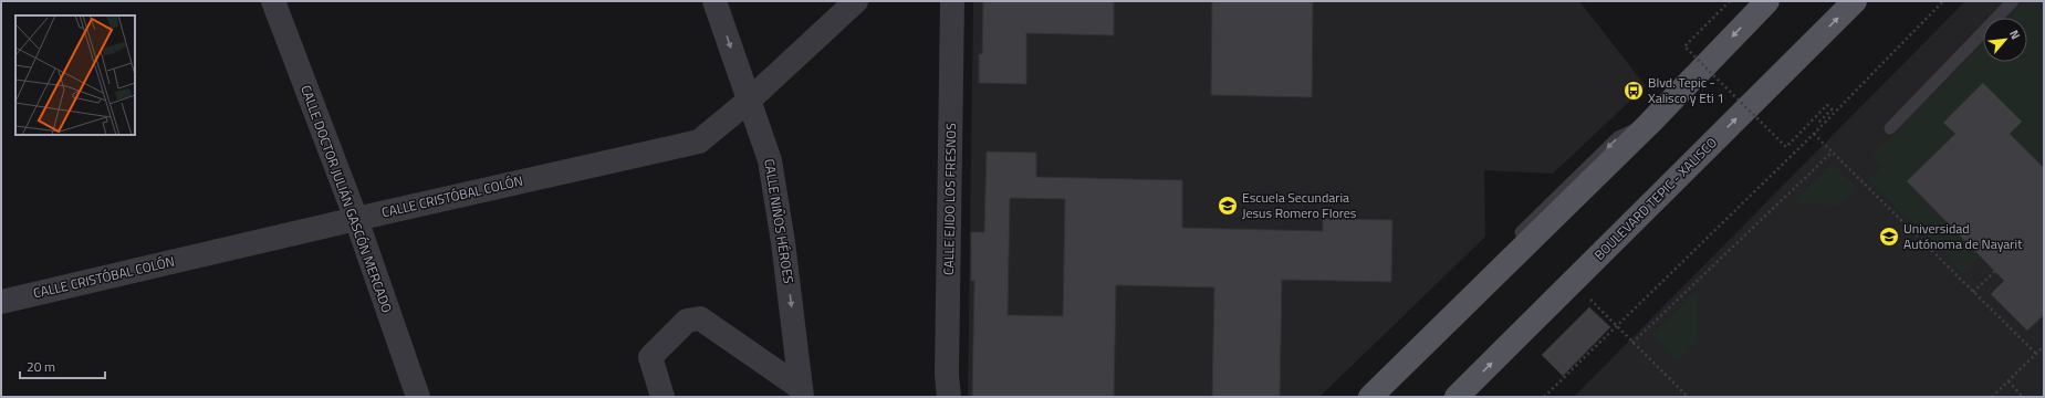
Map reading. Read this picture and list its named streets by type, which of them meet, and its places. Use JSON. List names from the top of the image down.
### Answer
{
  "streets": {
    "main road": ["BOULEVARD TEPIC - XALISCO"],
    "street": [
      "CALLE CRISTÓBAL COLÓN",
      "CALLE DOCTOR JULIÁN GASCÓN MERCADO",
      "CALLE EJIDO LOS FRESNOS",
      "CALLE NIÑOS HÉROES"
    ]
  },
  "crossings": [
    ["CALLE CRISTÓBAL COLÓN", "CALLE DOCTOR JULIÁN GASCÓN MERCADO"],
    ["CALLE CRISTÓBAL COLÓN", "CALLE NIÑOS HÉROES"]
  ],
  "one_way": ["CALLE NIÑOS HÉROES"],
  "places": {
    "bus stop": ["Blvd. Tepic - Xalisco y Eti 1"],
    "school or university": ["Escuela Secundaria Jesus Romero Flores", "Universidad Autónoma de Nayarit"]
  },
  "scale_bar": "20 m",
  "north": "top right"
}
